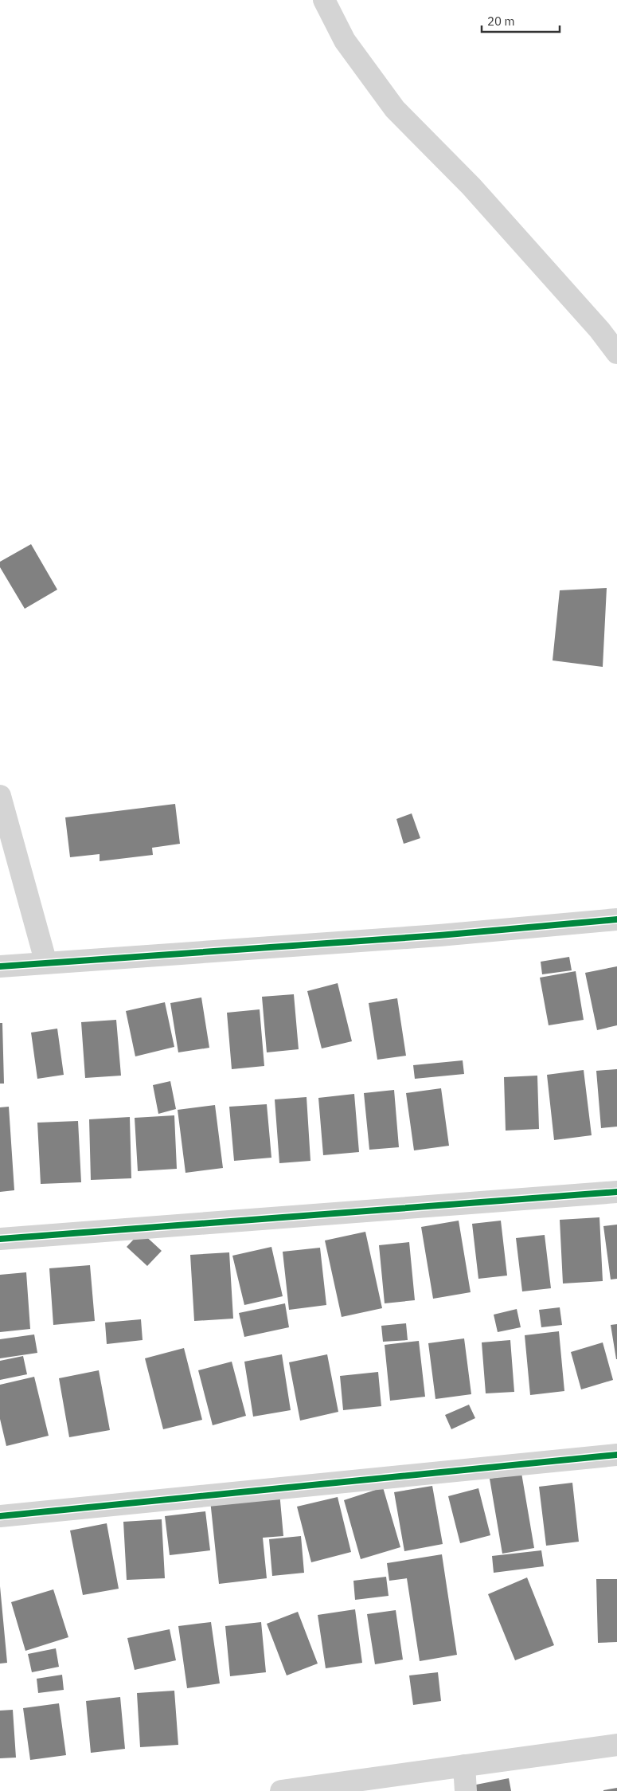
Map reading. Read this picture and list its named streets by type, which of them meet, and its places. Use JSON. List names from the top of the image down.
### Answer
{
  "scale_bar": "20 m"
}
